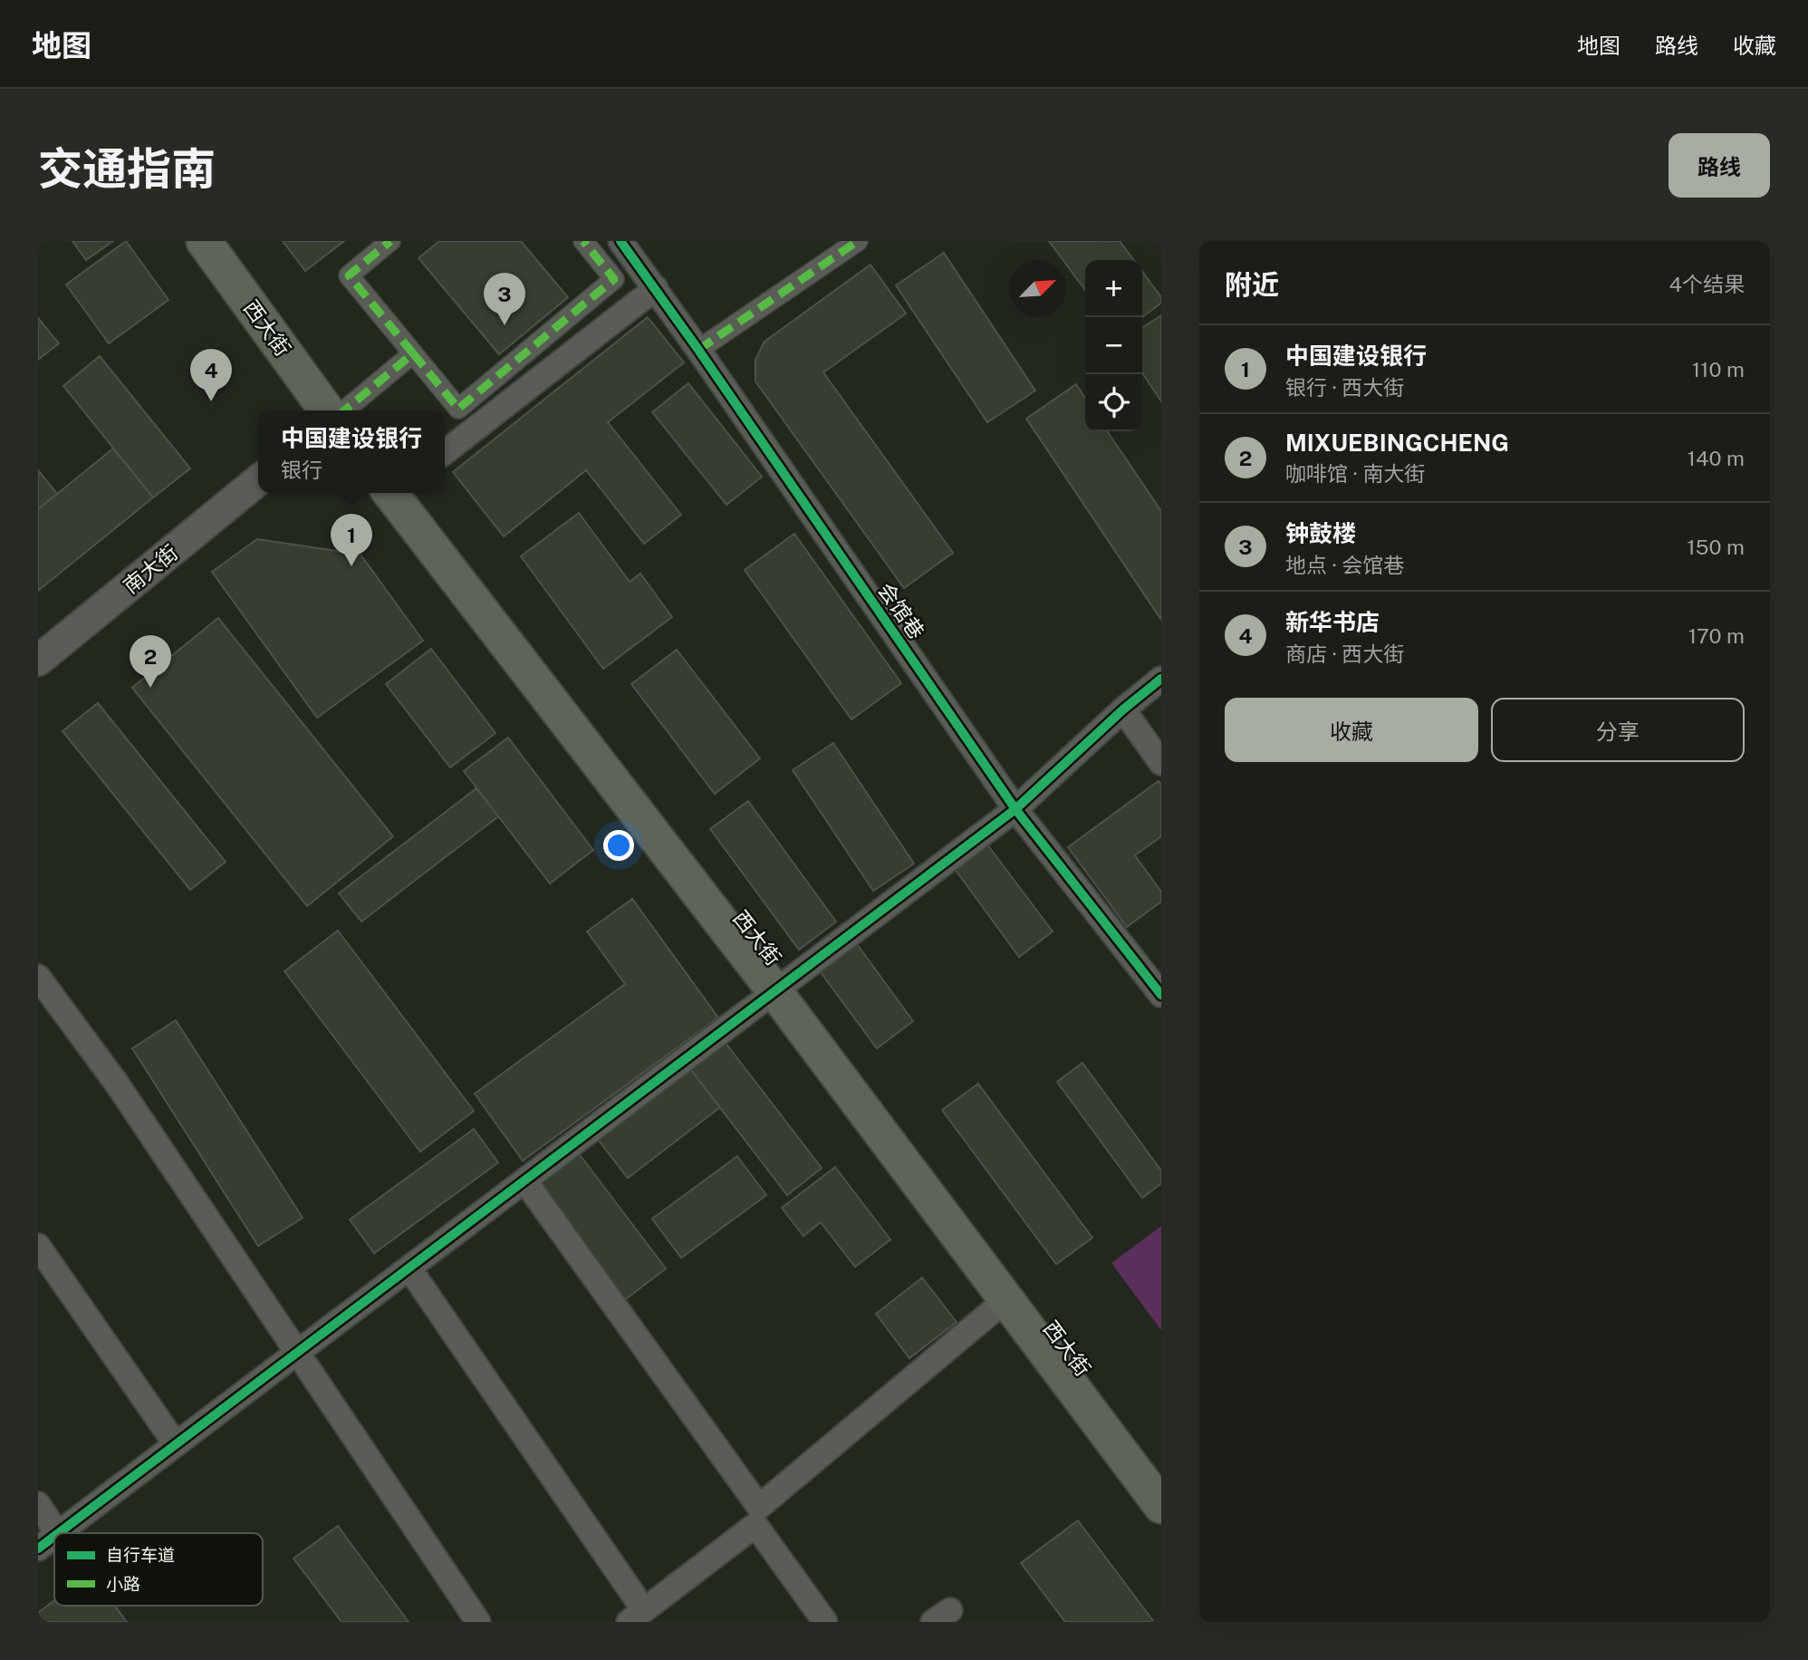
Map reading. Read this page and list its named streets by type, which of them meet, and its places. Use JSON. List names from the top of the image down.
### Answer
{
  "streets": {
    "main road": ["西大街"],
    "street": ["南大街", "会馆巷"]
  },
  "legend": ["自行车道", "小路"],
  "north": "top right",
  "page": {
    "header": "地图",
    "nav": ["地图", "路线", "收藏"],
    "title": "交通指南",
    "buttons": [
      "路线",
      ["收藏", "分享"]
    ],
    "heading": ["附近", "4个结果"],
    "map_buttons": ["+", "−"],
    "pins": [
      "3",
      "4",
      "1",
      "2"
    ],
    "list": [
      {
        "mark": "1",
        "name": "中国建设银行",
        "note": "银行 · 西大街",
        "value": "110 m"
      },
      {
        "mark": "2",
        "name": "MIXUEBINGCHENG",
        "note": "咖啡馆 · 南大街",
        "value": "140 m"
      },
      {
        "mark": "3",
        "name": "钟鼓楼",
        "note": "地点 · 会馆巷",
        "value": "150 m"
      },
      {
        "mark": "4",
        "name": "新华书店",
        "note": "商店 · 西大街",
        "value": "170 m"
      }
    ],
    "popup": ["中国建设银行", "银行"]
  }
}
